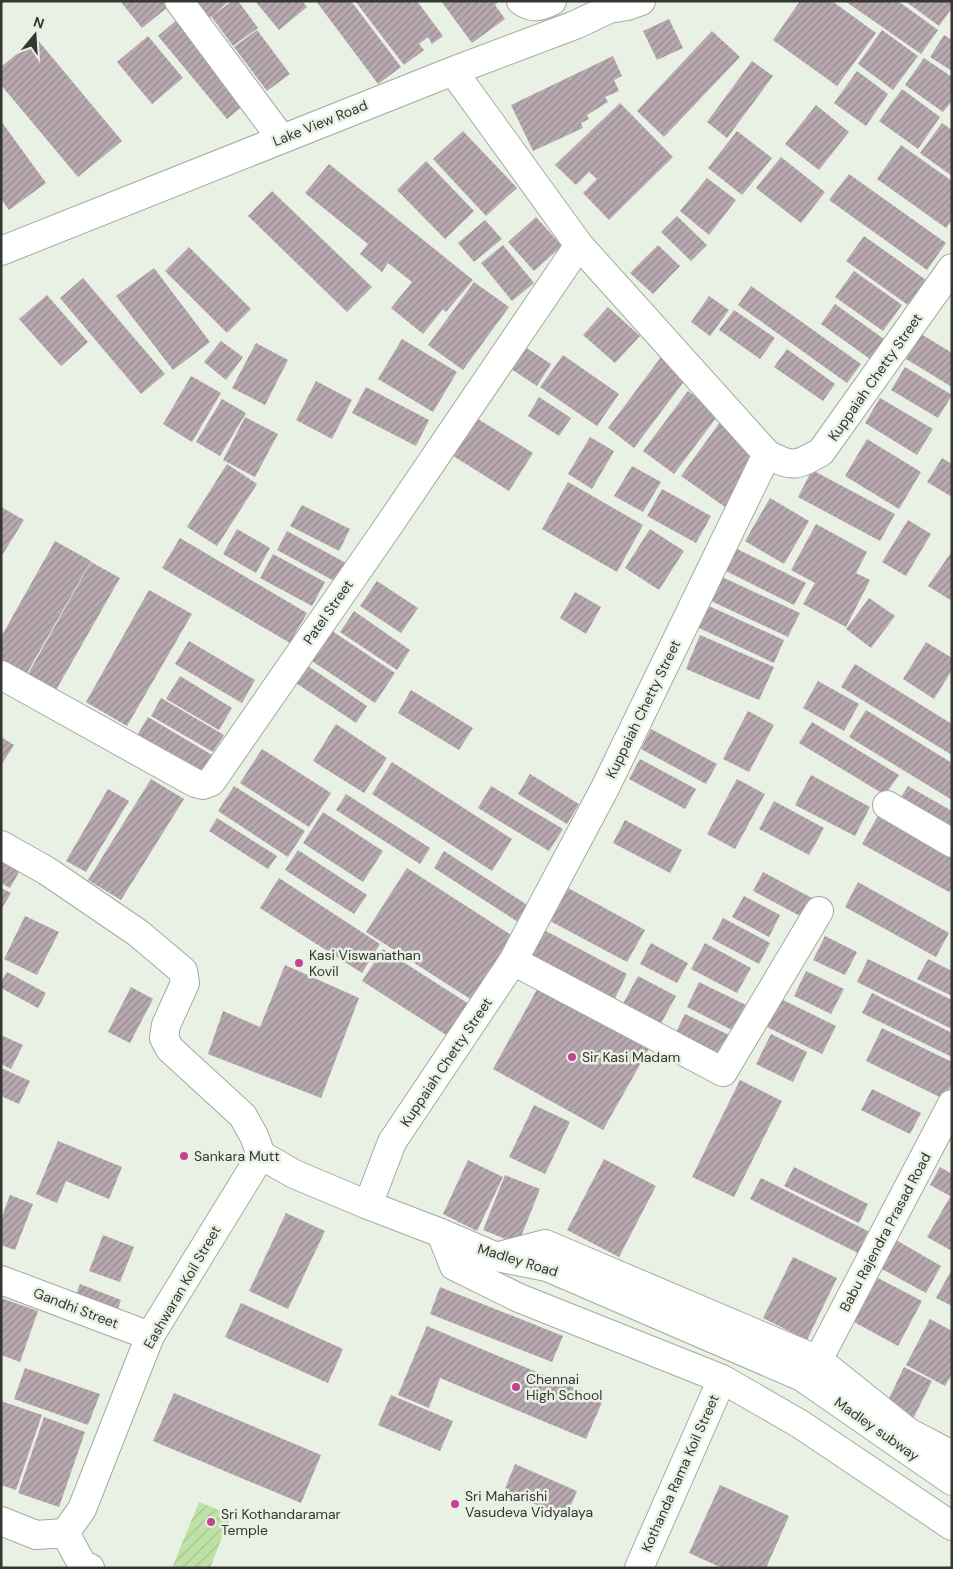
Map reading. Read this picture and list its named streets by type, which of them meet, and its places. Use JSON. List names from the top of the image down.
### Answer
{
  "streets": {
    "street": [
      "Lake View Road",
      "Kuppaiah Chetty Street",
      "Patel Street",
      "Babu Rajendra Prasad Road",
      "Madley Road",
      "Eashwaran Koil Street",
      "Gandhi Street",
      "Madley subway",
      "Kothanda Rama Koil Street"
    ]
  },
  "crossings": [
    ["Kuppaiah Chetty Street", "Madley Road"],
    ["Babu Rajendra Prasad Road", "Madley Road"],
    ["Babu Rajendra Prasad Road", "Madley subway"],
    ["Madley Road", "Eashwaran Koil Street"],
    ["Madley Road", "Madley subway"],
    ["Eashwaran Koil Street", "Gandhi Street"]
  ],
  "places": [
    "Kasi Viswanathan Kovil",
    "Sir Kasi Madam",
    "Sankara Mutt",
    "Chennai High School",
    "Sri Maharishi Vasudeva Vidyalaya",
    "Sri Kothandaramar Temple"
  ],
  "north": "top"
}
